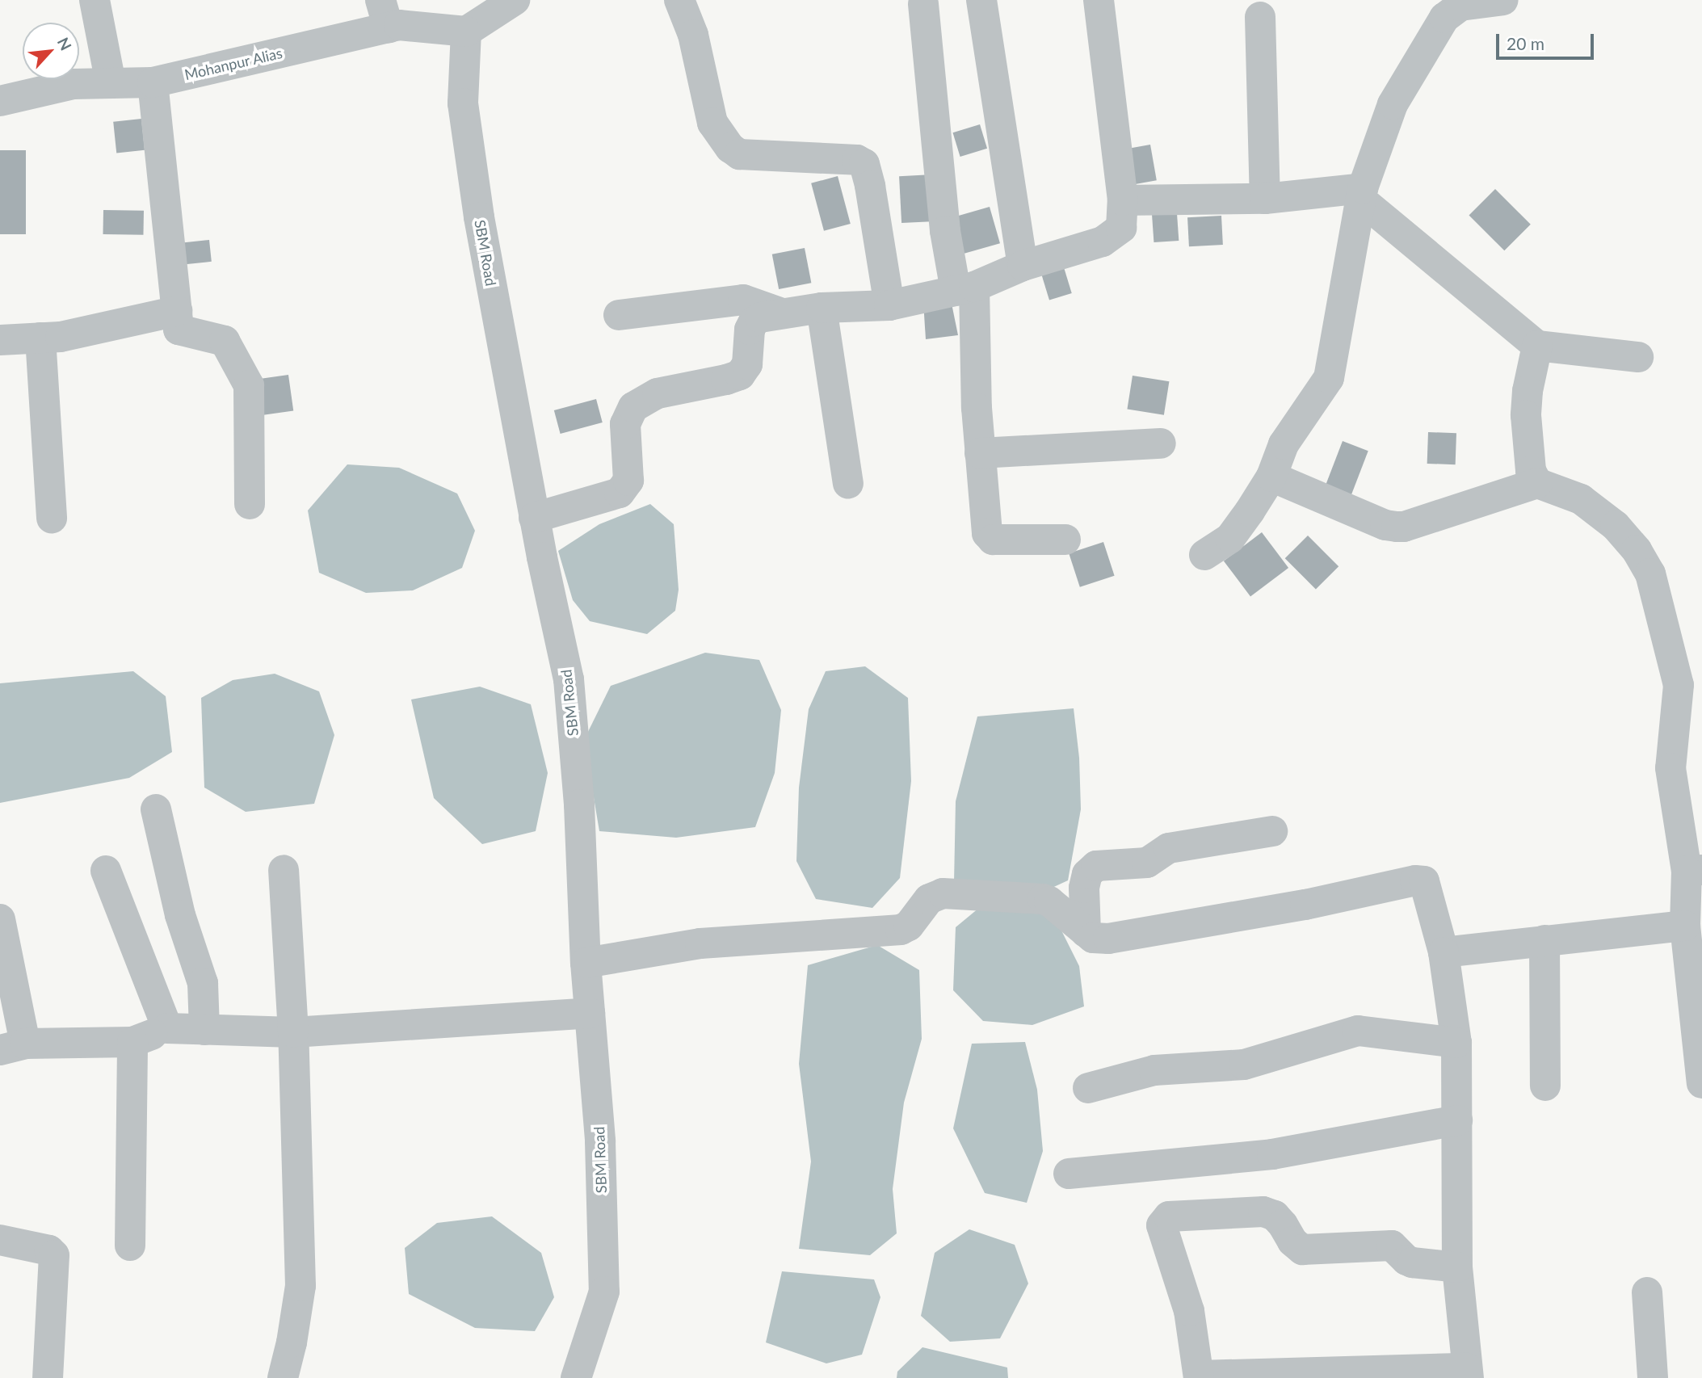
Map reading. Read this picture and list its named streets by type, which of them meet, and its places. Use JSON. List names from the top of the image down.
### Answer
{
  "streets": {
    "street": ["Mohanpur Alias", "SBM Road"]
  },
  "crossings": [
    ["Mohanpur Alias", "SBM Road"]
  ],
  "scale_bar": "20 m",
  "north": "top right"
}
